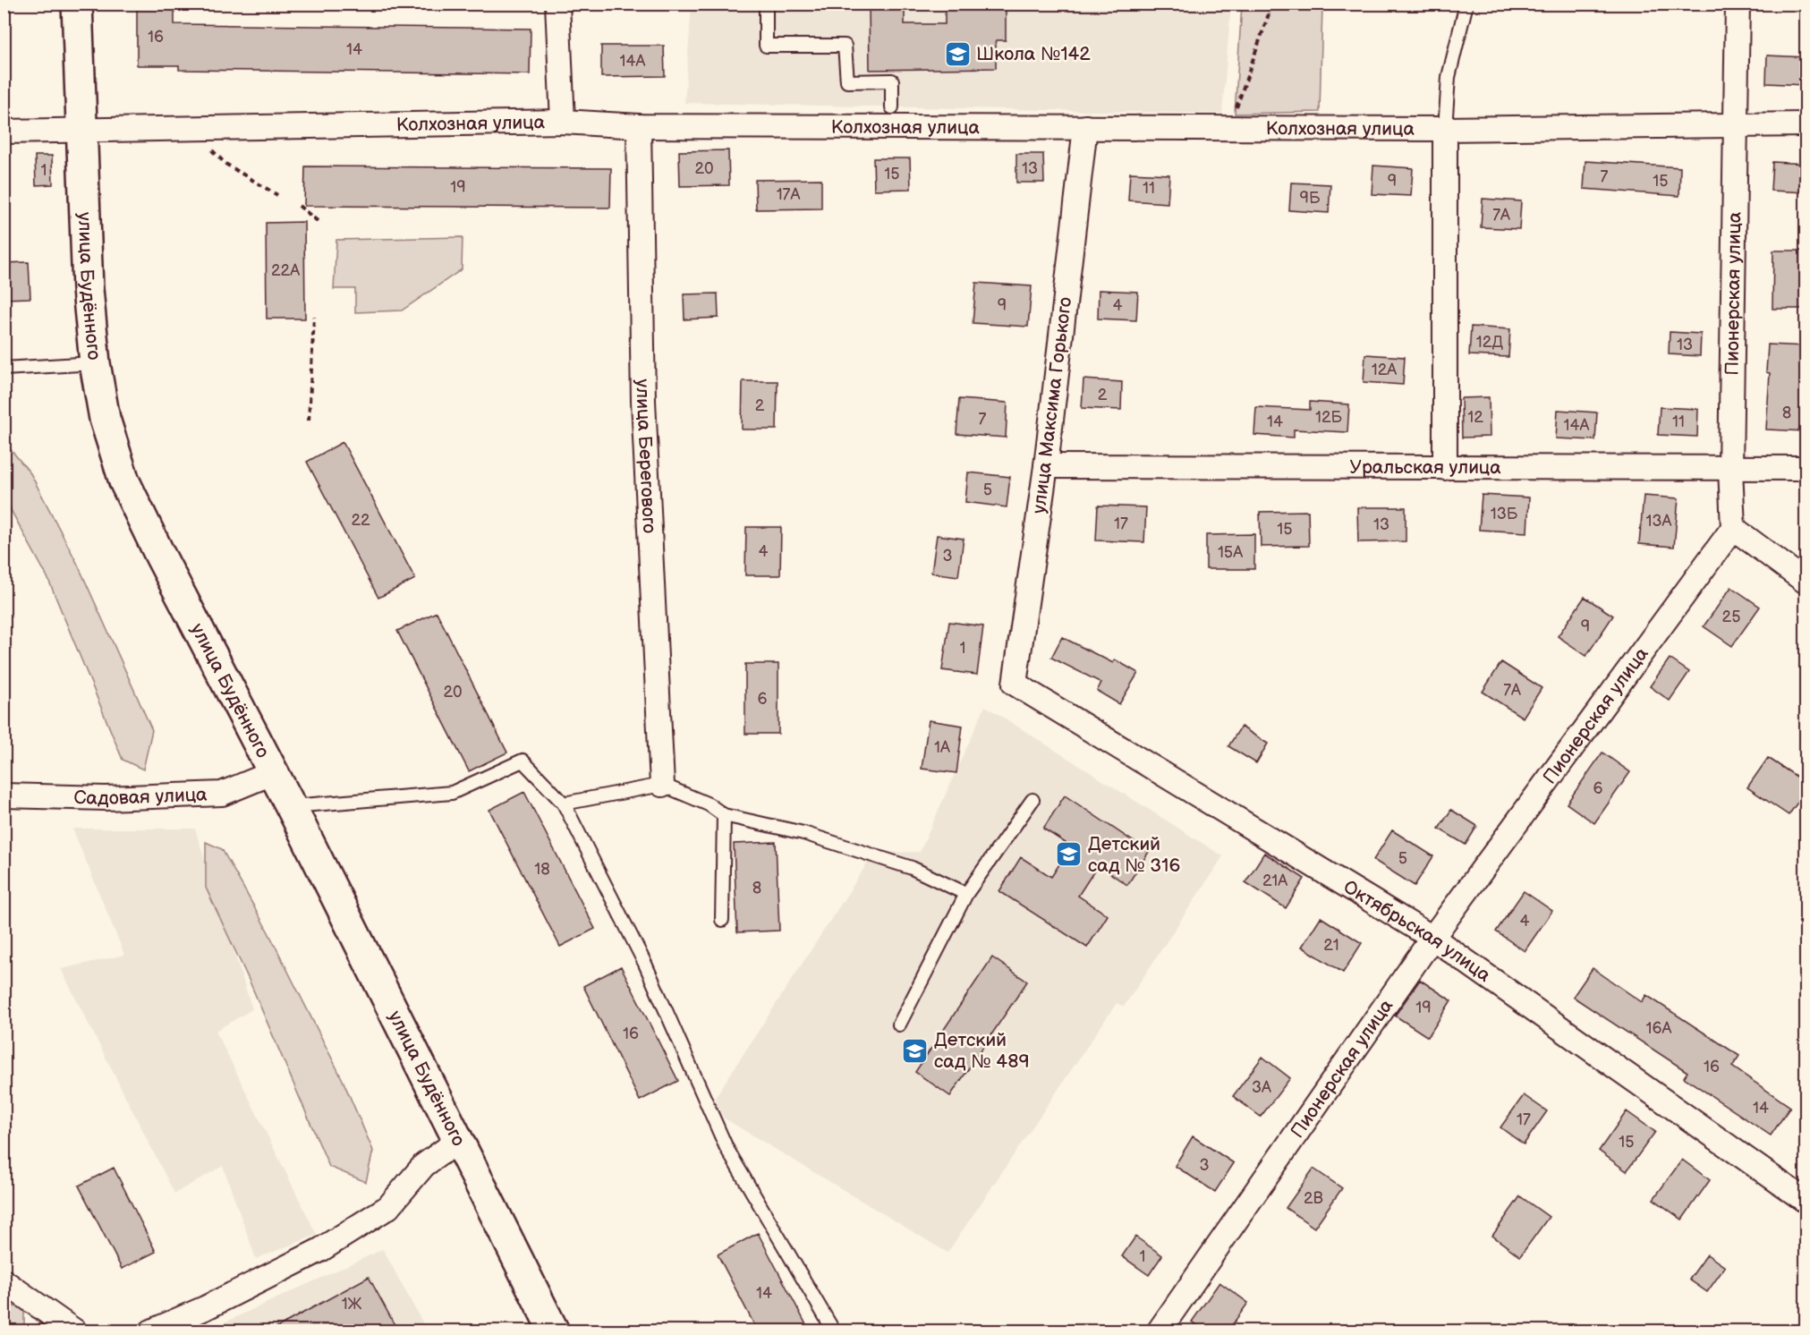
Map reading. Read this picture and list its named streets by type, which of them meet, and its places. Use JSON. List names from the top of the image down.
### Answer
{
  "streets": {
    "main road": ["улица Будённого"],
    "street": [
      "Колхозная улица",
      "Пионерская улица",
      "улица Максима Горького",
      "улица Берегового",
      "Уральская улица",
      "Садовая улица",
      "Октябрьская улица"
    ]
  },
  "crossings": [
    ["Колхозная улица", "улица Будённого"],
    ["Колхозная улица", "Пионерская улица"],
    ["Колхозная улица", "улица Максима Горького"],
    ["Колхозная улица", "улица Берегового"],
    ["улица Будённого", "Садовая улица"],
    ["Пионерская улица", "Уральская улица"],
    ["Пионерская улица", "Октябрьская улица"],
    ["улица Максима Горького", "Уральская улица"],
    ["улица Максима Горького", "Октябрьская улица"]
  ],
  "places": {
    "school or university": ["Школа №142", "Детский сад № 316", "Детский сад № 489"]
  },
  "house_numbers": [
    "16",
    "14",
    "14А",
    "20",
    "13",
    "1",
    "15",
    "7",
    "9",
    "15",
    "19",
    "11",
    "17А",
    "9Б",
    "7А",
    "22А",
    "9",
    "4",
    "12Д",
    "13",
    "12А",
    "2",
    "2",
    "8",
    "12Б",
    "12",
    "7",
    "14",
    "11",
    "14А",
    "5",
    "13Б",
    "22",
    "13А",
    "17",
    "13",
    "15",
    "4",
    "15А",
    "3",
    "25",
    "9",
    "1",
    "7А",
    "20",
    "6",
    "1А",
    "6",
    "5",
    "18",
    "21А",
    "8",
    "4",
    "21",
    "19",
    "16А",
    "16",
    "16",
    "3А",
    "14",
    "17",
    "15",
    "3",
    "2В",
    "1",
    "14",
    "1Ж"
  ]
}
